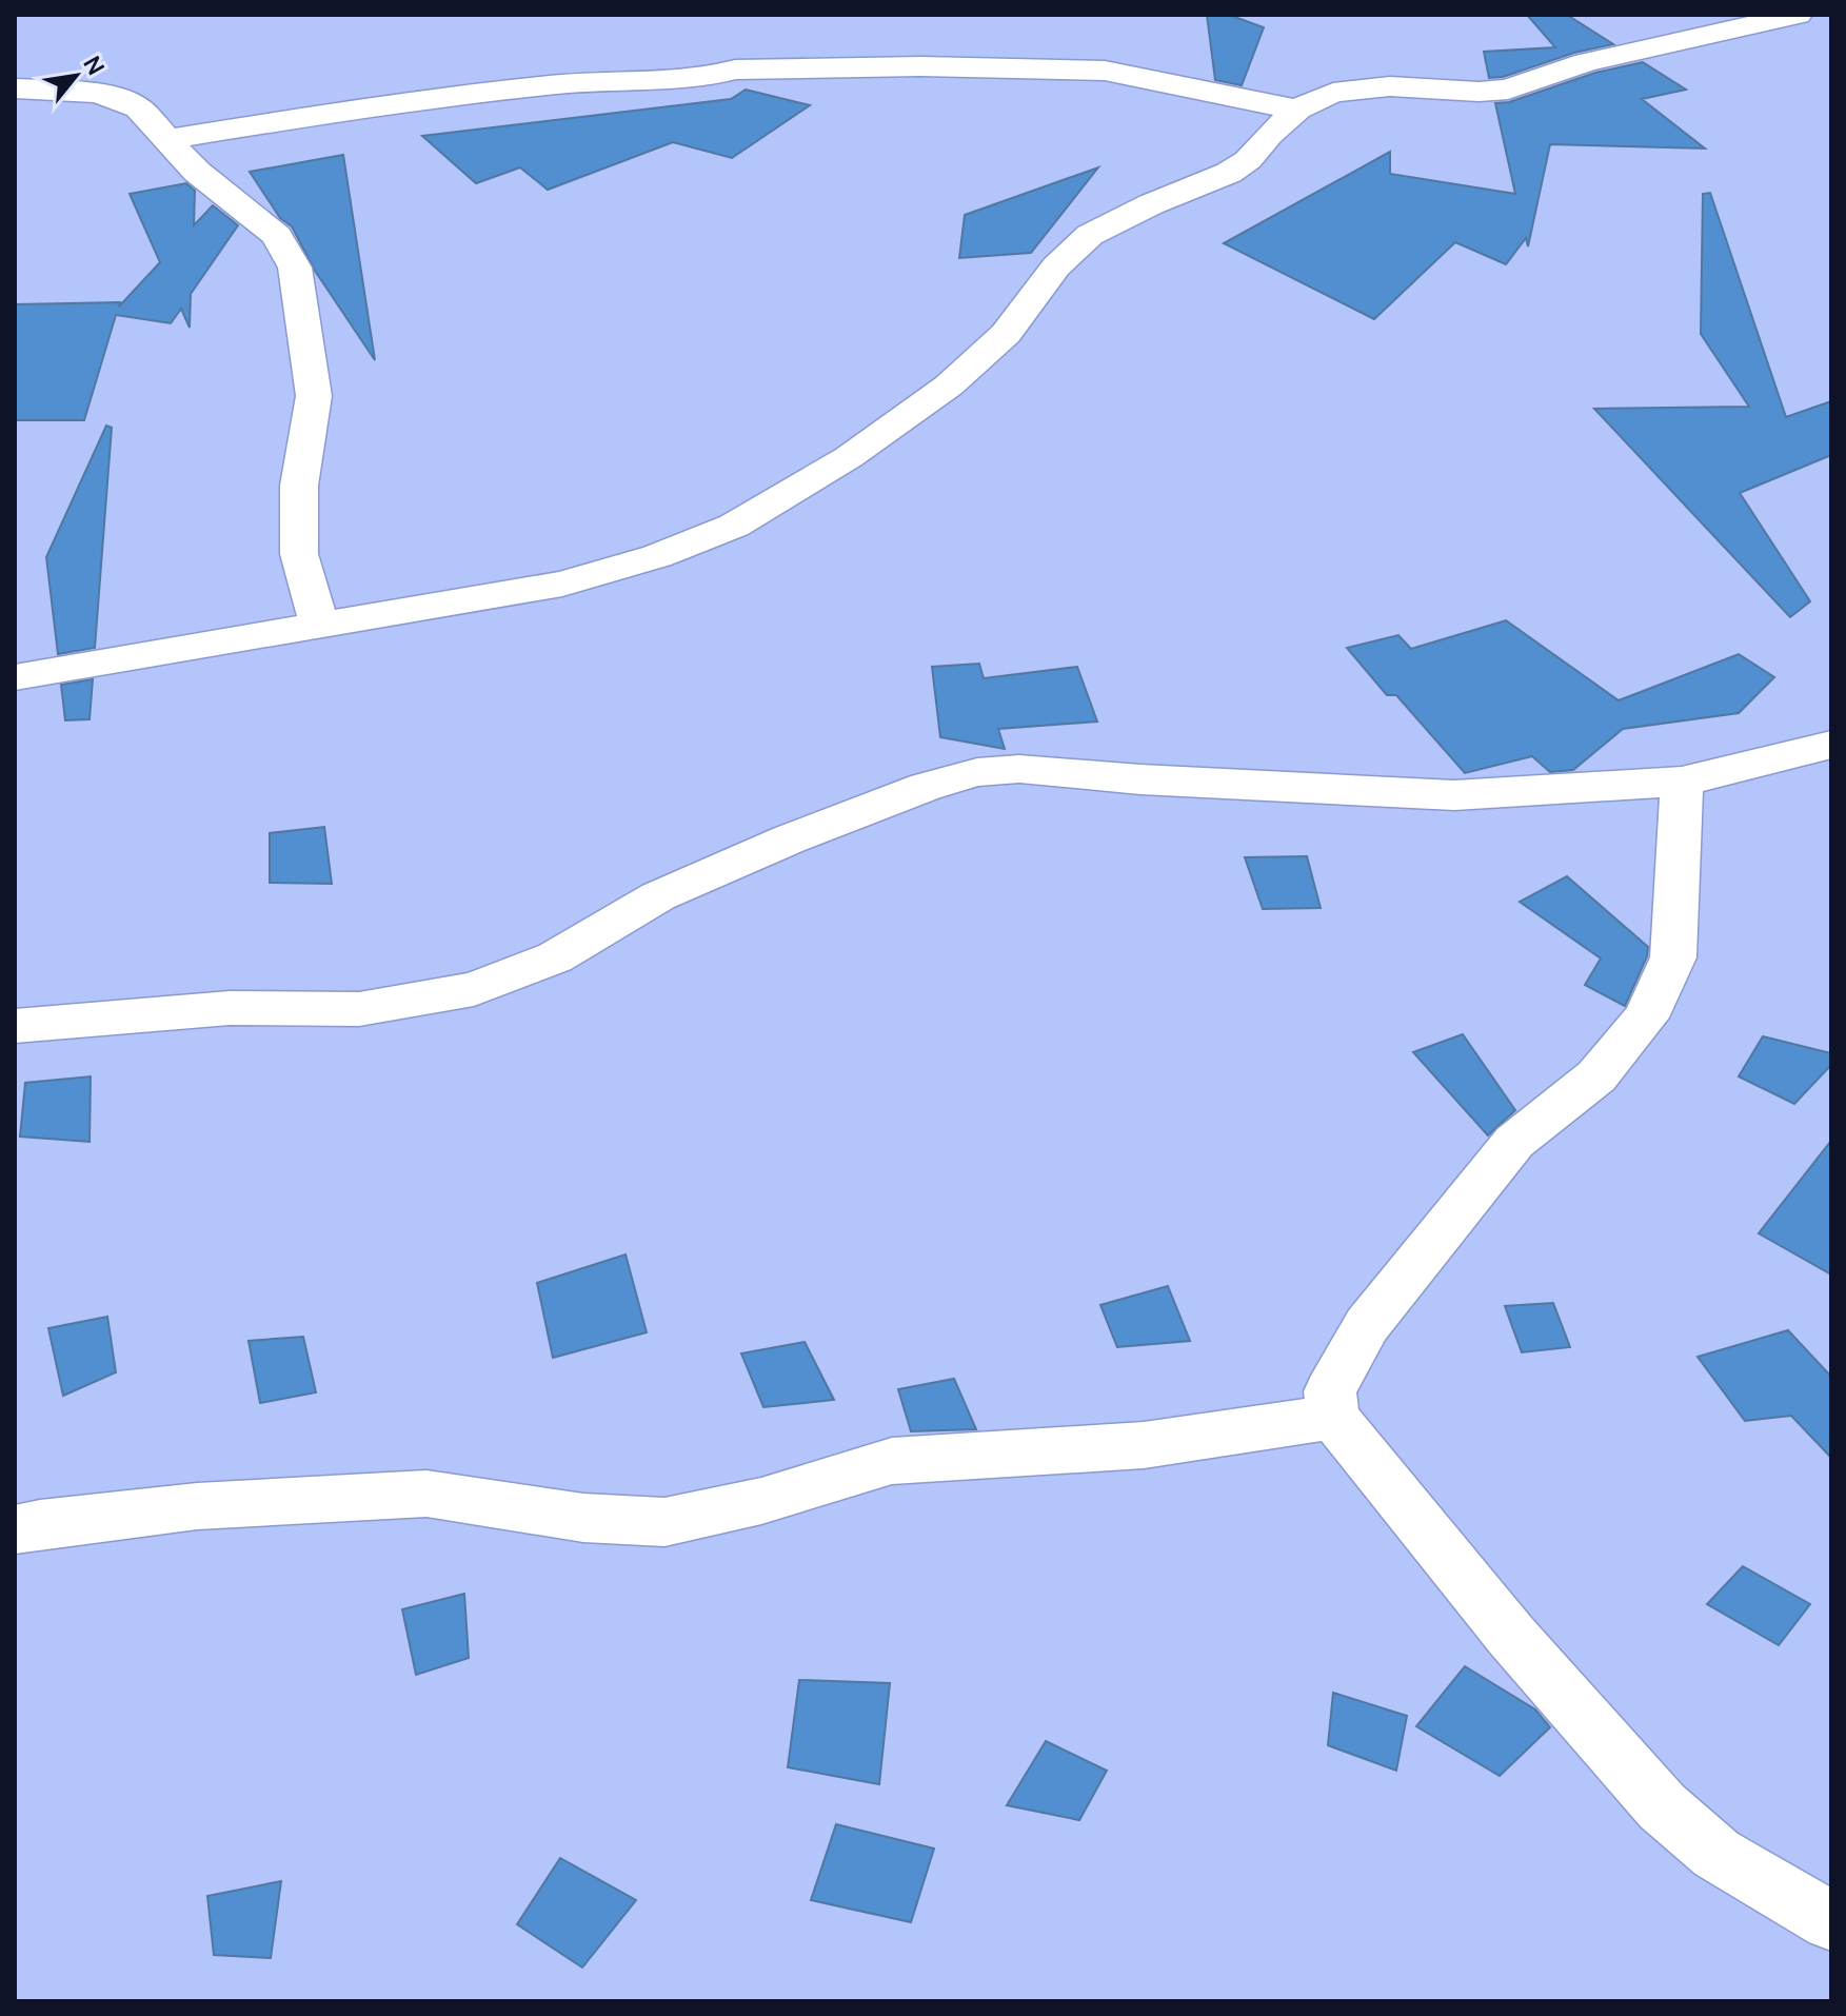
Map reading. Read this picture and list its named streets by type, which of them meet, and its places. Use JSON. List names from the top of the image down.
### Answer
{
  "north": "top right"
}
